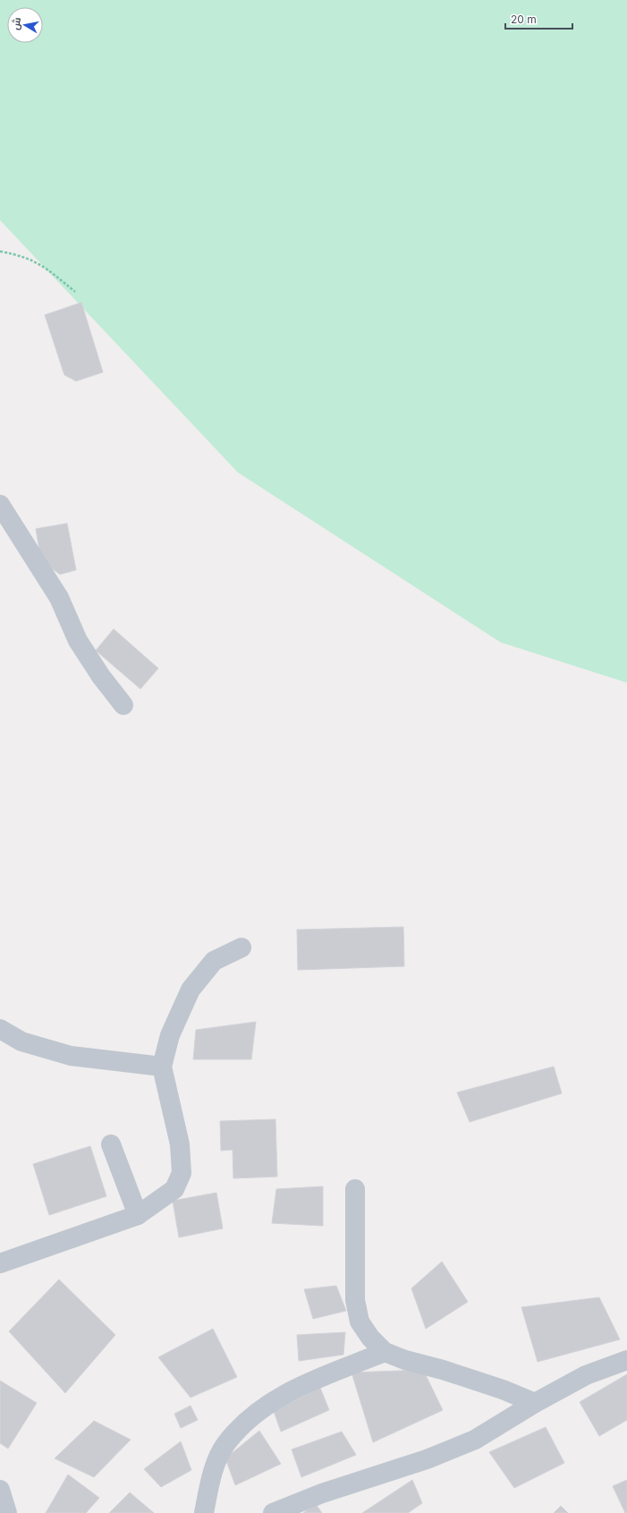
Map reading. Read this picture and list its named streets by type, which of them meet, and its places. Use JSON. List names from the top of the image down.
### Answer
{
  "scale_bar": "20 m",
  "north": "left"
}
